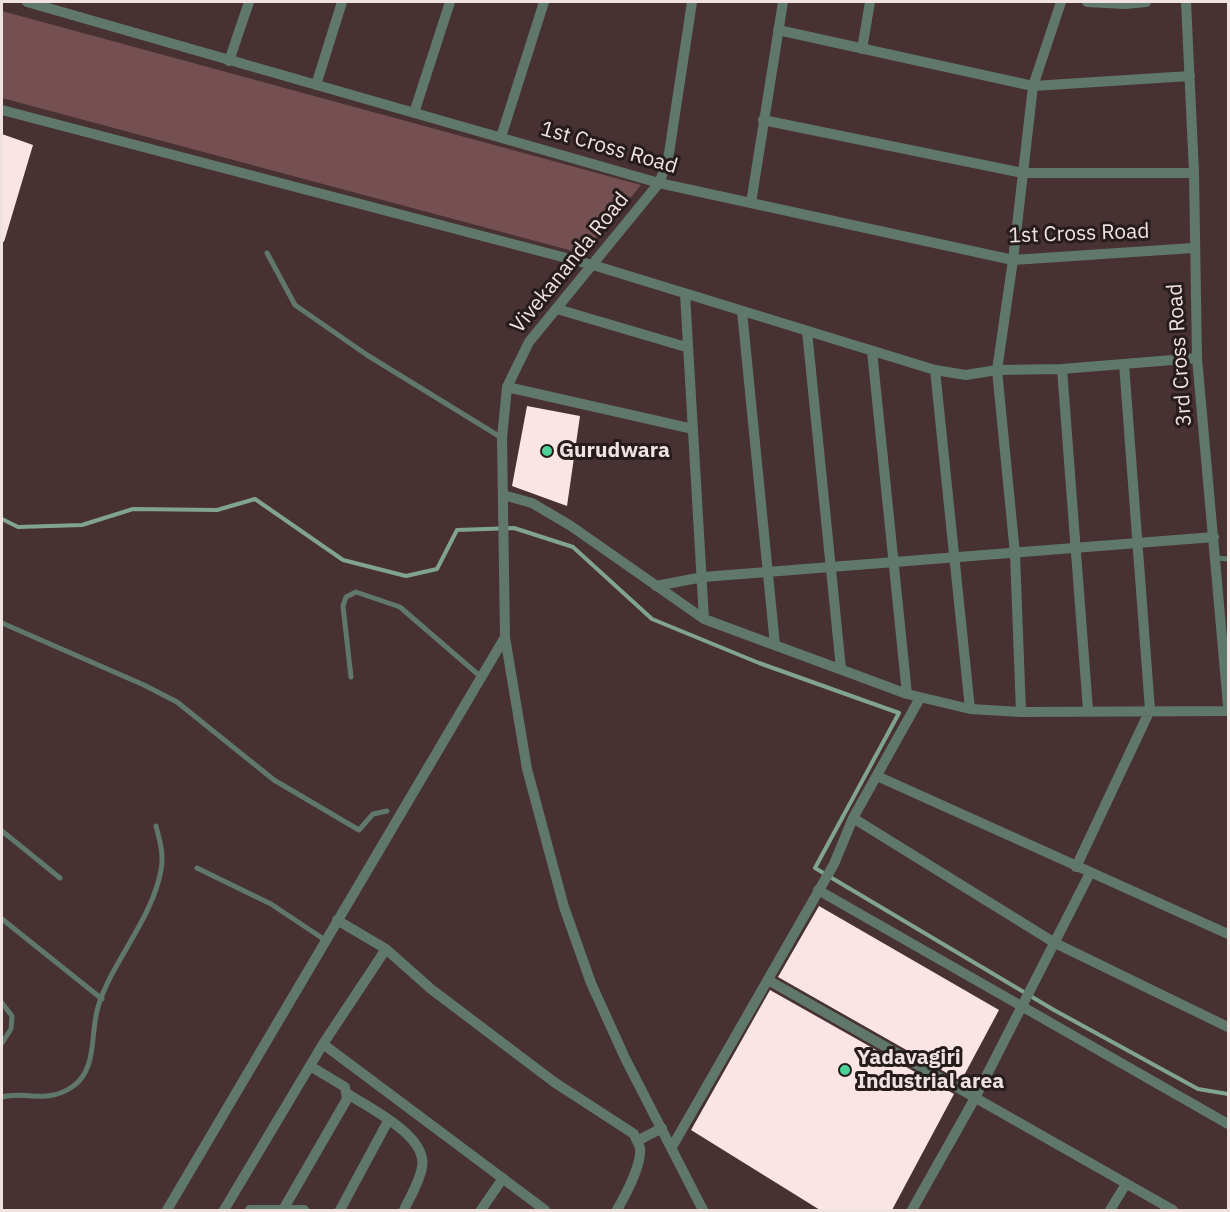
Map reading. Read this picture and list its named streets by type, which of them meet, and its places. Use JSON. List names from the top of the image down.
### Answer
{
  "streets": {
    "street": ["1st Cross Road", "Vivekananda Road", "3rd Cross Road"]
  },
  "crossings": [
    ["1st Cross Road", "Vivekananda Road"],
    ["1st Cross Road", "3rd Cross Road"]
  ],
  "places": ["Gurudwara", "Yadavagiri Industrial area"]
}
